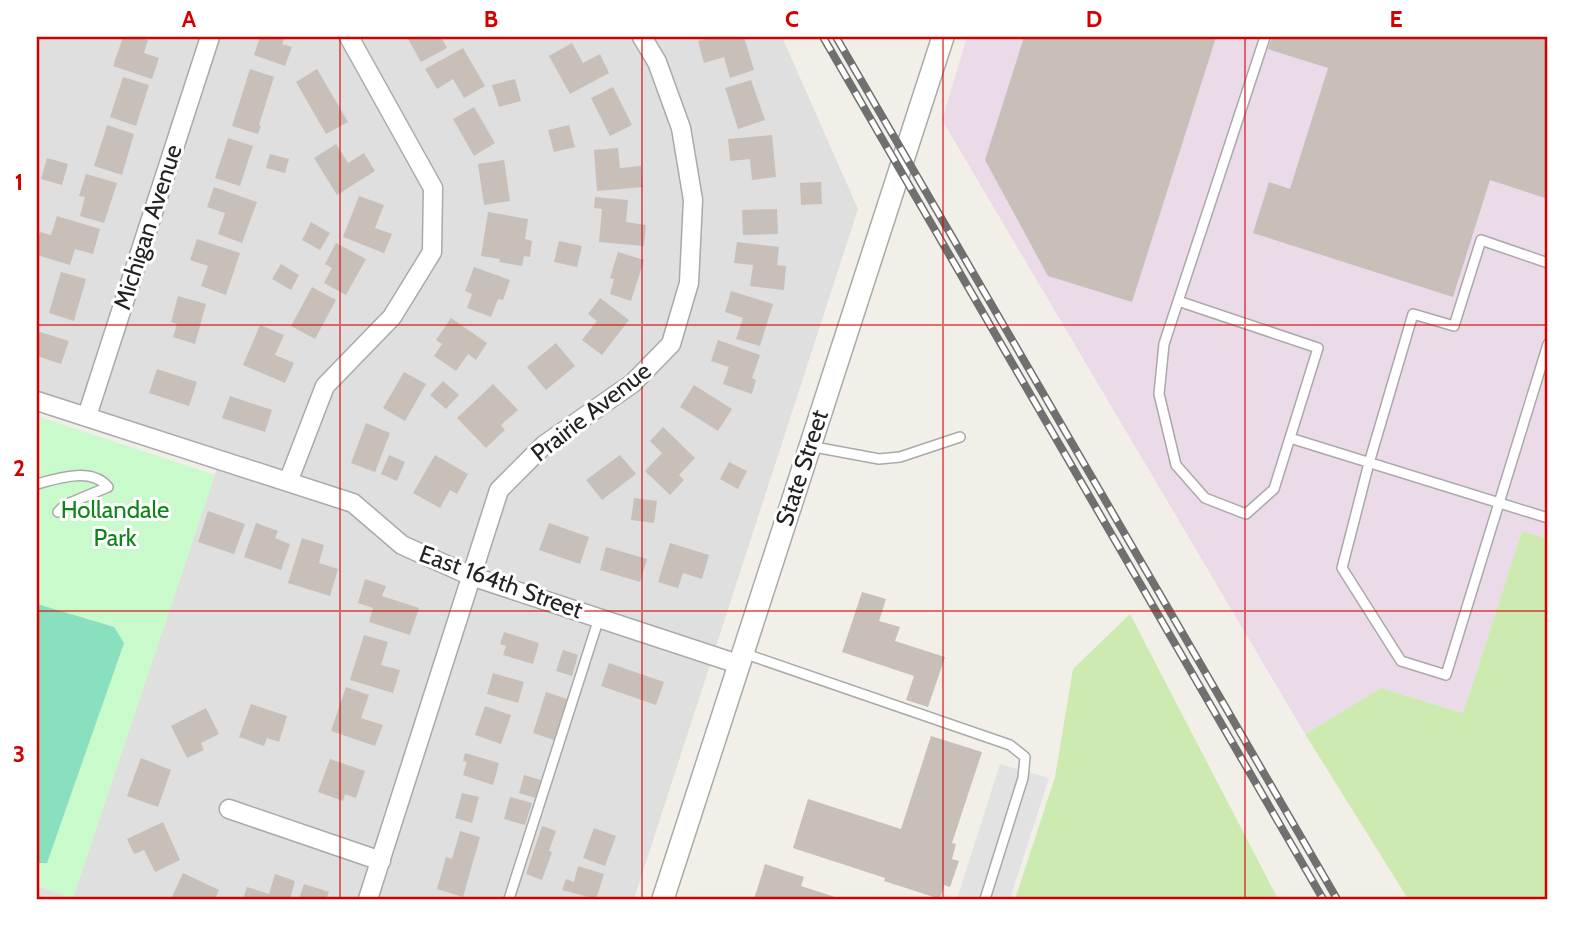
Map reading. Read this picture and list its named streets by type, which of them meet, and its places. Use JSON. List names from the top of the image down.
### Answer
{
  "streets": {
    "street": [
      "Michigan Avenue",
      "Prairie Avenue",
      "State Street",
      "East 164th Street"
    ]
  },
  "crossings": [
    ["Michigan Avenue", "East 164th Street"],
    ["Prairie Avenue", "East 164th Street"],
    ["State Street", "East 164th Street"]
  ],
  "parks": ["Hollandale Park"],
  "grid": {
    "columns": [
      "A",
      "B",
      "C",
      "D",
      "E"
    ],
    "rows": ["1", "2", "3"]
  }
}
